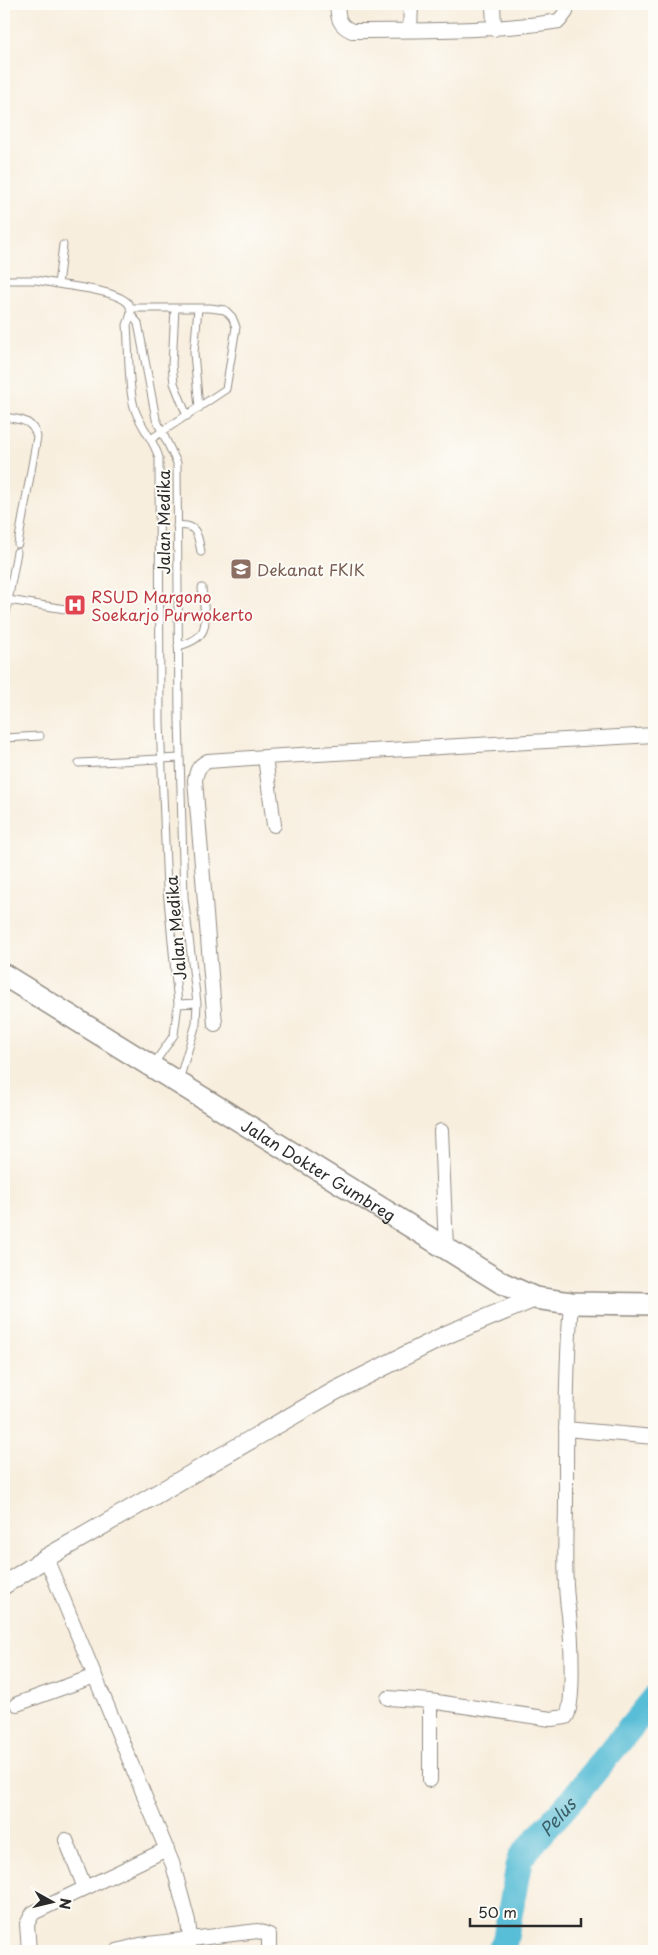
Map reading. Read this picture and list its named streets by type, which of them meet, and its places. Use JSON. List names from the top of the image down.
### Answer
{
  "streets": {
    "main road": ["Jalan Dokter Gumbreg"],
    "lane": ["Jalan Medika"]
  },
  "crossings": [
    ["Jalan Medika", "Jalan Dokter Gumbreg"]
  ],
  "water": ["Pelus"],
  "places": {
    "school or university": ["Dekanat FKIK"],
    "hospital": ["RSUD Margono Soekarjo Purwokerto"]
  },
  "scale_bar": "50 m",
  "north": "right"
}
